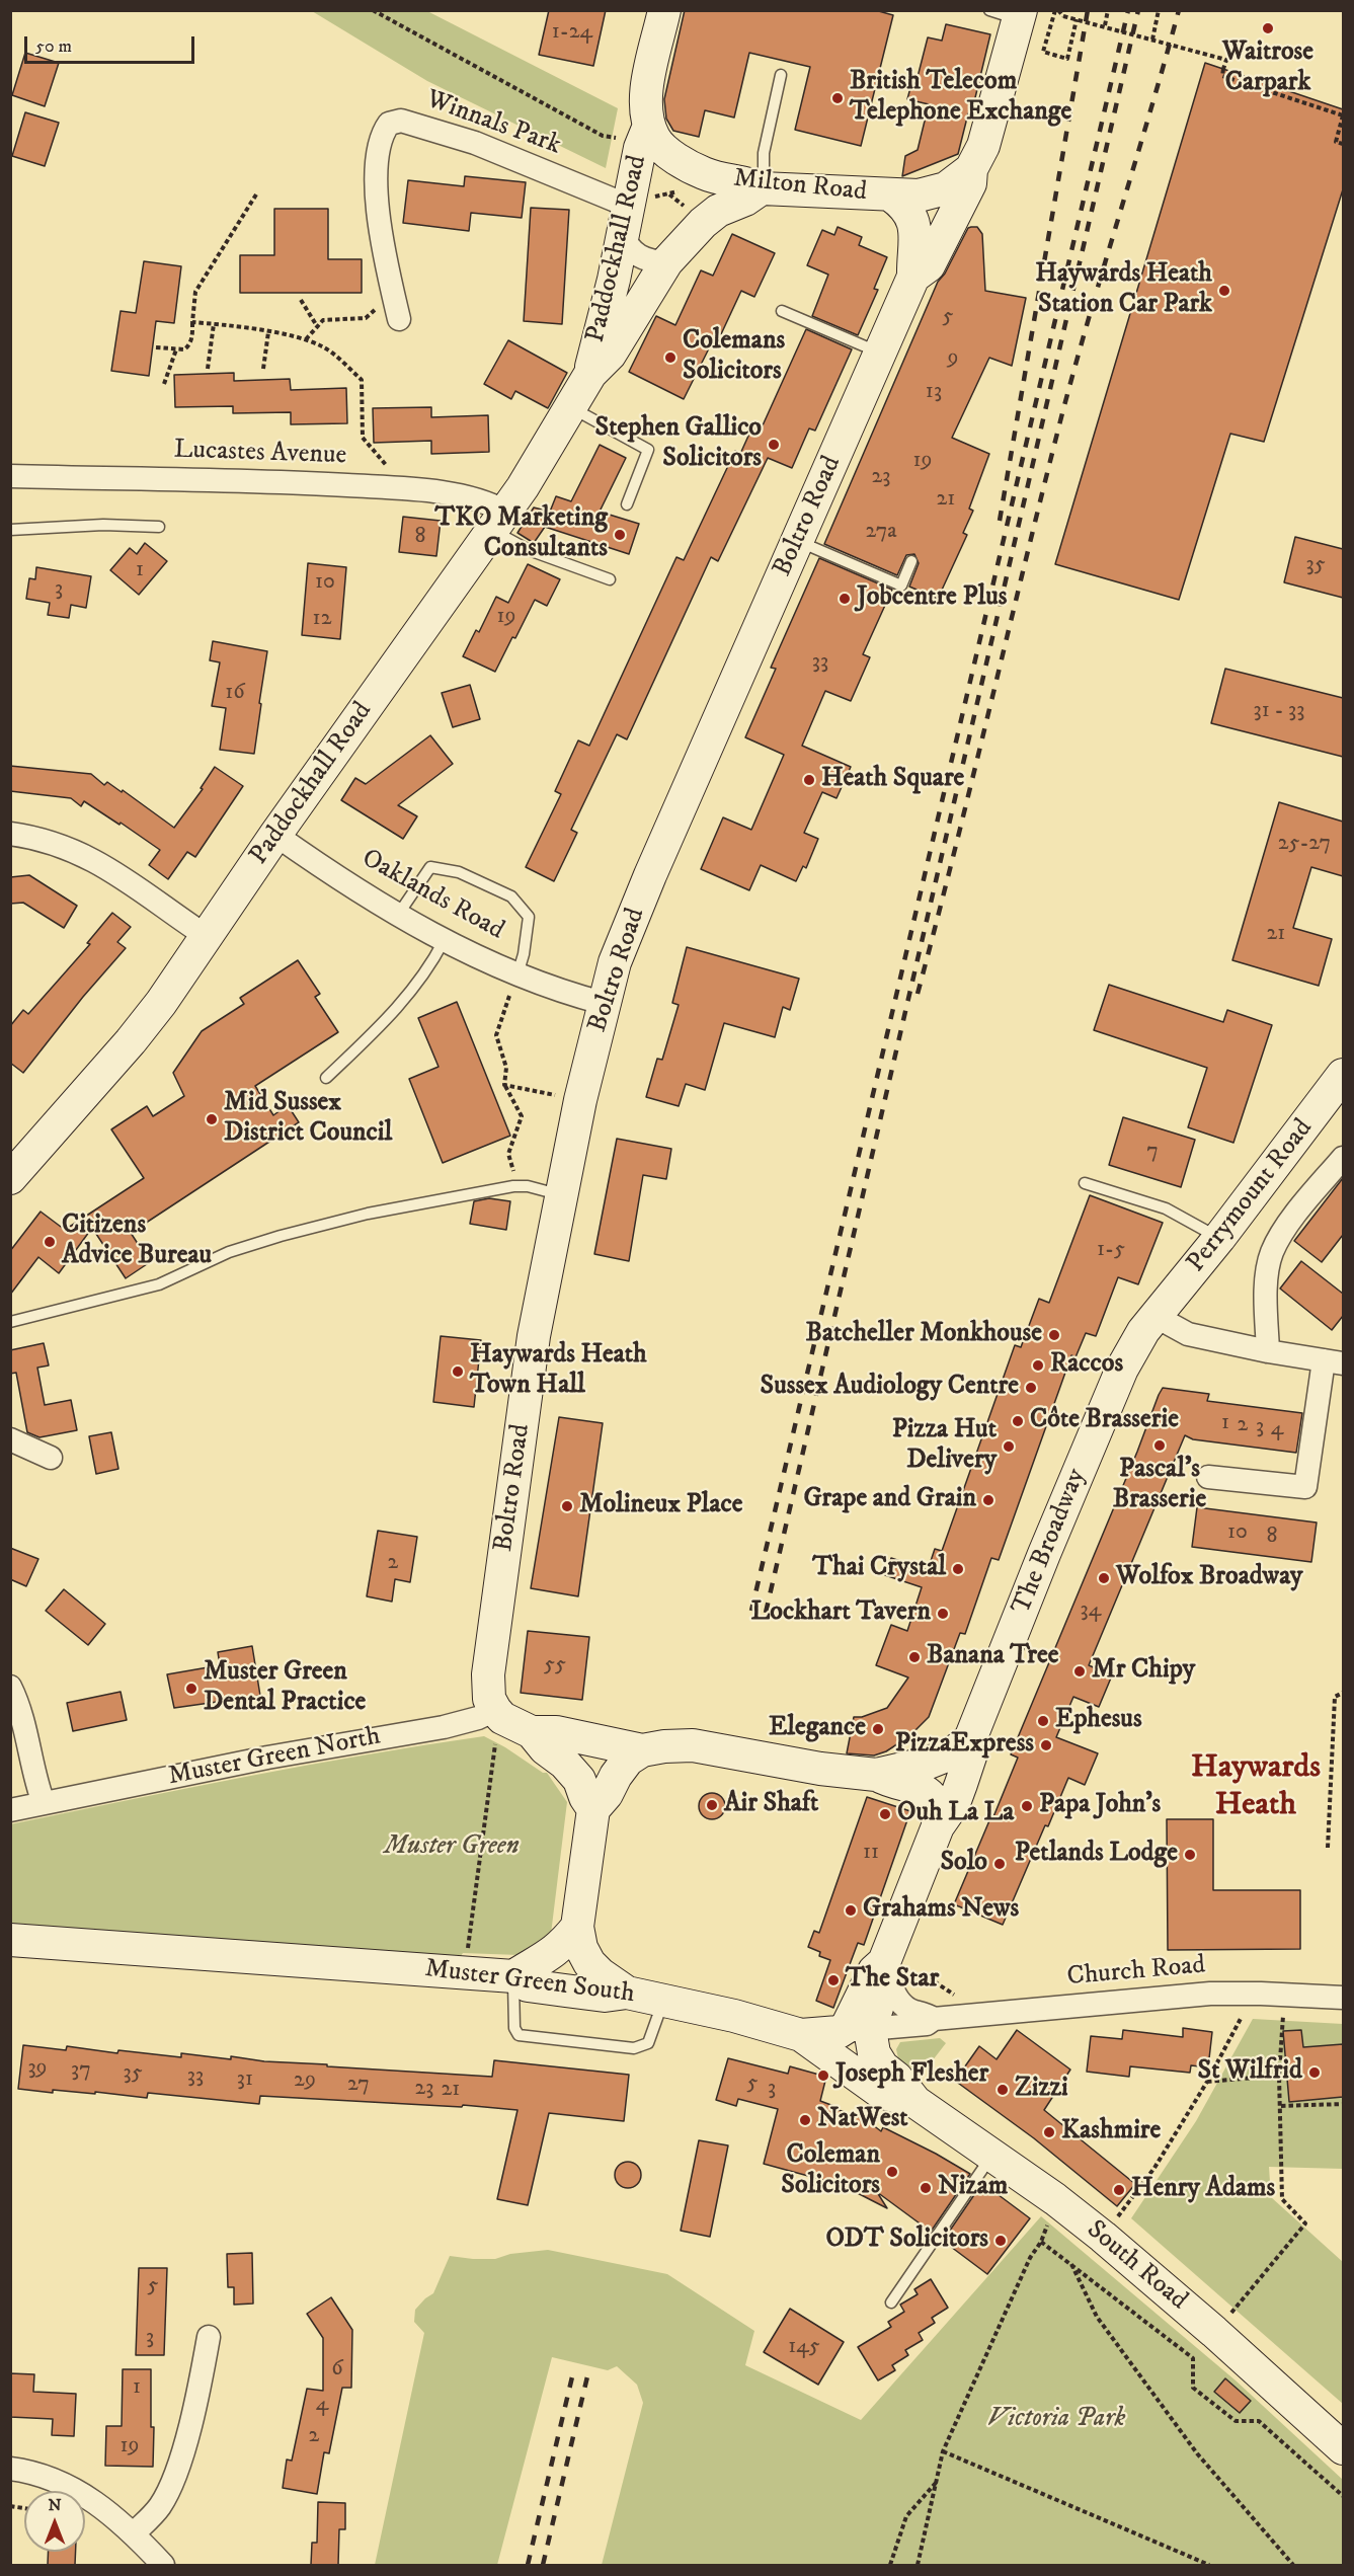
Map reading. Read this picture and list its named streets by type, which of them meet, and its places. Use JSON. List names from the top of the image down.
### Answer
{
  "streets": {
    "street": [
      "Winnals Park",
      "Milton Road",
      "Paddockhall Road",
      "Lucastes Avenue",
      "Boltro Road",
      "Oaklands Road",
      "Perrymount Road",
      "The Broadway",
      "Muster Green North",
      "Church Road",
      "Muster Green South",
      "South Road"
    ]
  },
  "crossings": [
    ["Winnals Park", "Paddockhall Road"],
    ["Milton Road", "Paddockhall Road"],
    ["Milton Road", "Boltro Road"],
    ["Paddockhall Road", "Lucastes Avenue"],
    ["Paddockhall Road", "Oaklands Road"],
    ["Boltro Road", "Oaklands Road"],
    ["Boltro Road", "Muster Green North"],
    ["Perrymount Road", "The Broadway"],
    ["The Broadway", "Church Road"],
    ["Muster Green South", "South Road"]
  ],
  "districts": ["Haywards Heath"],
  "parks": ["Muster Green", "Victoria Park"],
  "places": [
    "Waitrose Carpark",
    "British Telecom Telephone Exchange",
    "Haywards Heath Station Car Park",
    "Colemans Solicitors",
    "Stephen Gallico Solicitors",
    "TKO Marketing Consultants",
    "Jobcentre Plus",
    "Heath Square",
    "Mid Sussex District Council",
    "Citizens Advice Bureau",
    "Batcheller Monkhouse",
    "Raccos",
    "Haywards Heath Town Hall",
    "Sussex Audiology Centre",
    "Côte Brasserie",
    "Pascal's Brasserie",
    "Pizza Hut Delivery",
    "Grape and Grain",
    "Molineux Place",
    "Thai Crystal",
    "Wolfox Broadway",
    "Lockhart Tavern",
    "Banana Tree",
    "Mr Chipy",
    "Muster Green Dental Practice",
    "Ephesus",
    "Elegance",
    "PizzaExpress",
    "Air Shaft",
    "Papa John's",
    "Ouh La La",
    "Petlands Lodge",
    "Solo",
    "Grahams News",
    "The Star",
    "St Wilfrid",
    "Joseph Flesher",
    "Zizzi",
    "NatWest",
    "Kashmire",
    "Coleman Solicitors",
    "Nizam",
    "Henry Adams",
    "ODT Solicitors"
  ],
  "house_numbers": [
    "1-24",
    "5",
    "9",
    "13",
    "19",
    "23",
    "21",
    "27a",
    "8",
    "35",
    "1",
    "10",
    "3",
    "19",
    "12",
    "33",
    "16",
    "31 - 33",
    "25-27",
    "21",
    "7",
    "1-5",
    "1",
    "2",
    "3",
    "4",
    "10",
    "8",
    "2",
    "34",
    "55",
    "11",
    "39",
    "37",
    "35",
    "33",
    "31",
    "29",
    "5",
    "27",
    "23",
    "3",
    "21",
    "5",
    "3",
    "145",
    "6",
    "1",
    "4",
    "2",
    "19"
  ],
  "scale_bar": "50 m",
  "north": "top"
}
